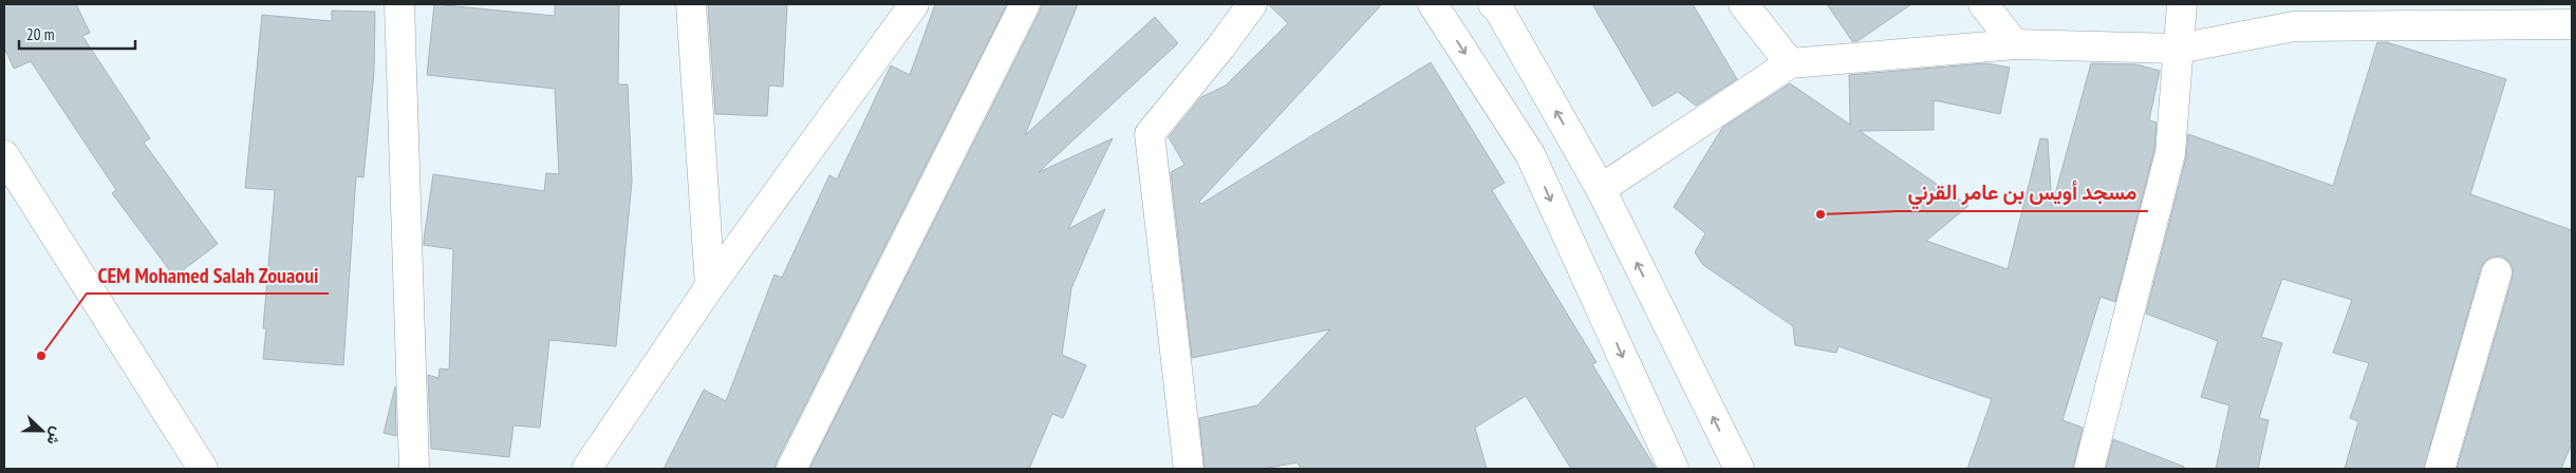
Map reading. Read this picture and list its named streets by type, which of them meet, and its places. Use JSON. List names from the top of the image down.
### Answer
{
  "places": ["مسجد أويس بن عامر القرني", "CEM Mohamed Salah Zouaoui"],
  "scale_bar": "20 m",
  "north": "right"
}
